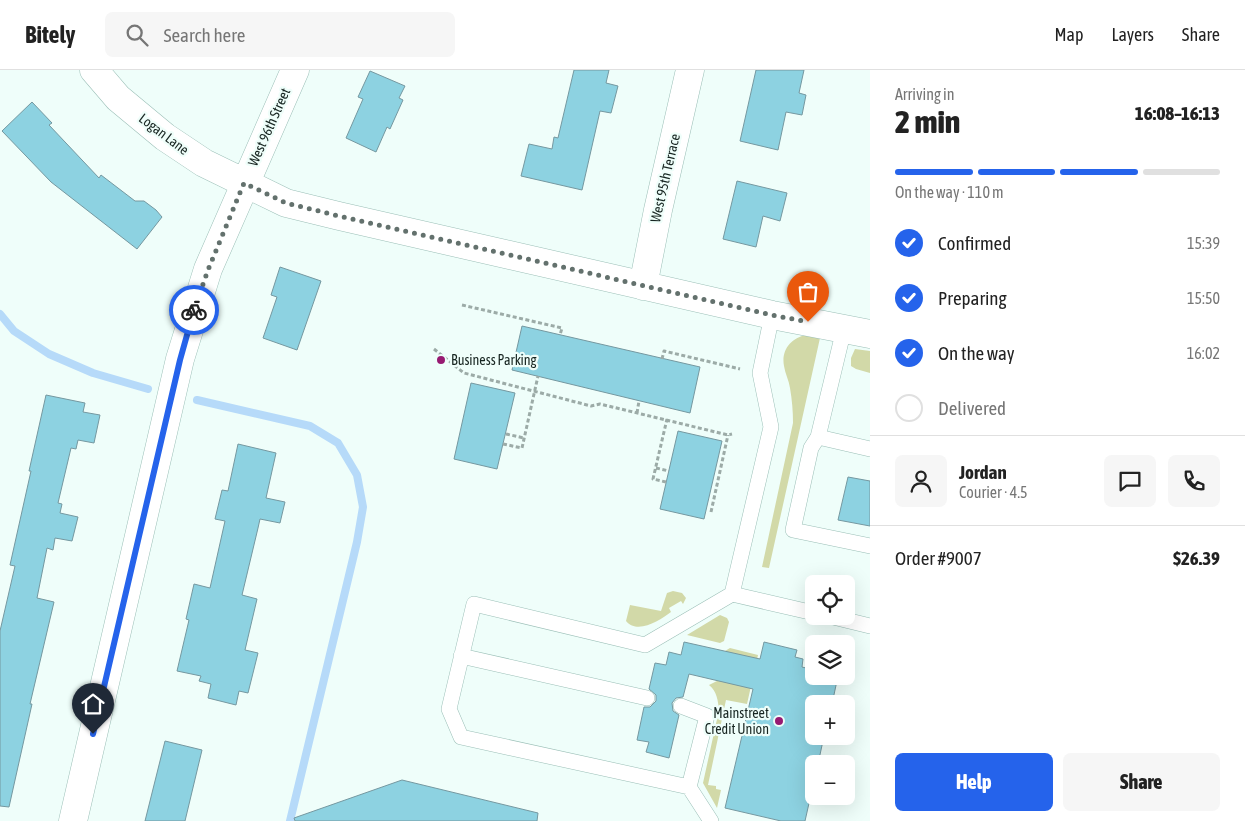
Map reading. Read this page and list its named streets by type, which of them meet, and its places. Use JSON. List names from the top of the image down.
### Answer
{
  "streets": {
    "street": ["West 96th Street", "Logan Lane", "West 95th Terrace"]
  },
  "crossings": [
    ["West 96th Street", "Logan Lane"],
    ["Logan Lane", "West 95th Terrace"]
  ],
  "places": ["Business Parking", "Mainstreet Credit Union"],
  "page": {
    "header": "Bitely",
    "search": "Search here",
    "nav": ["Map", "Layers", "Share"],
    "heading": ["2 min", "Arriving in", "16:08–16:13"],
    "panel": [
      "Jordan",
      "Courier · 4.5",
      "Order #9007",
      "$26.39"
    ],
    "bar": "On the way · 110 m",
    "list": [
      ["Confirmed", "15:39"],
      ["Preparing", "15:50"],
      ["On the way", "16:02"],
      "Delivered"
    ],
    "map_buttons": ["+", "−"],
    "buttons": ["Help", "Share"]
  }
}
